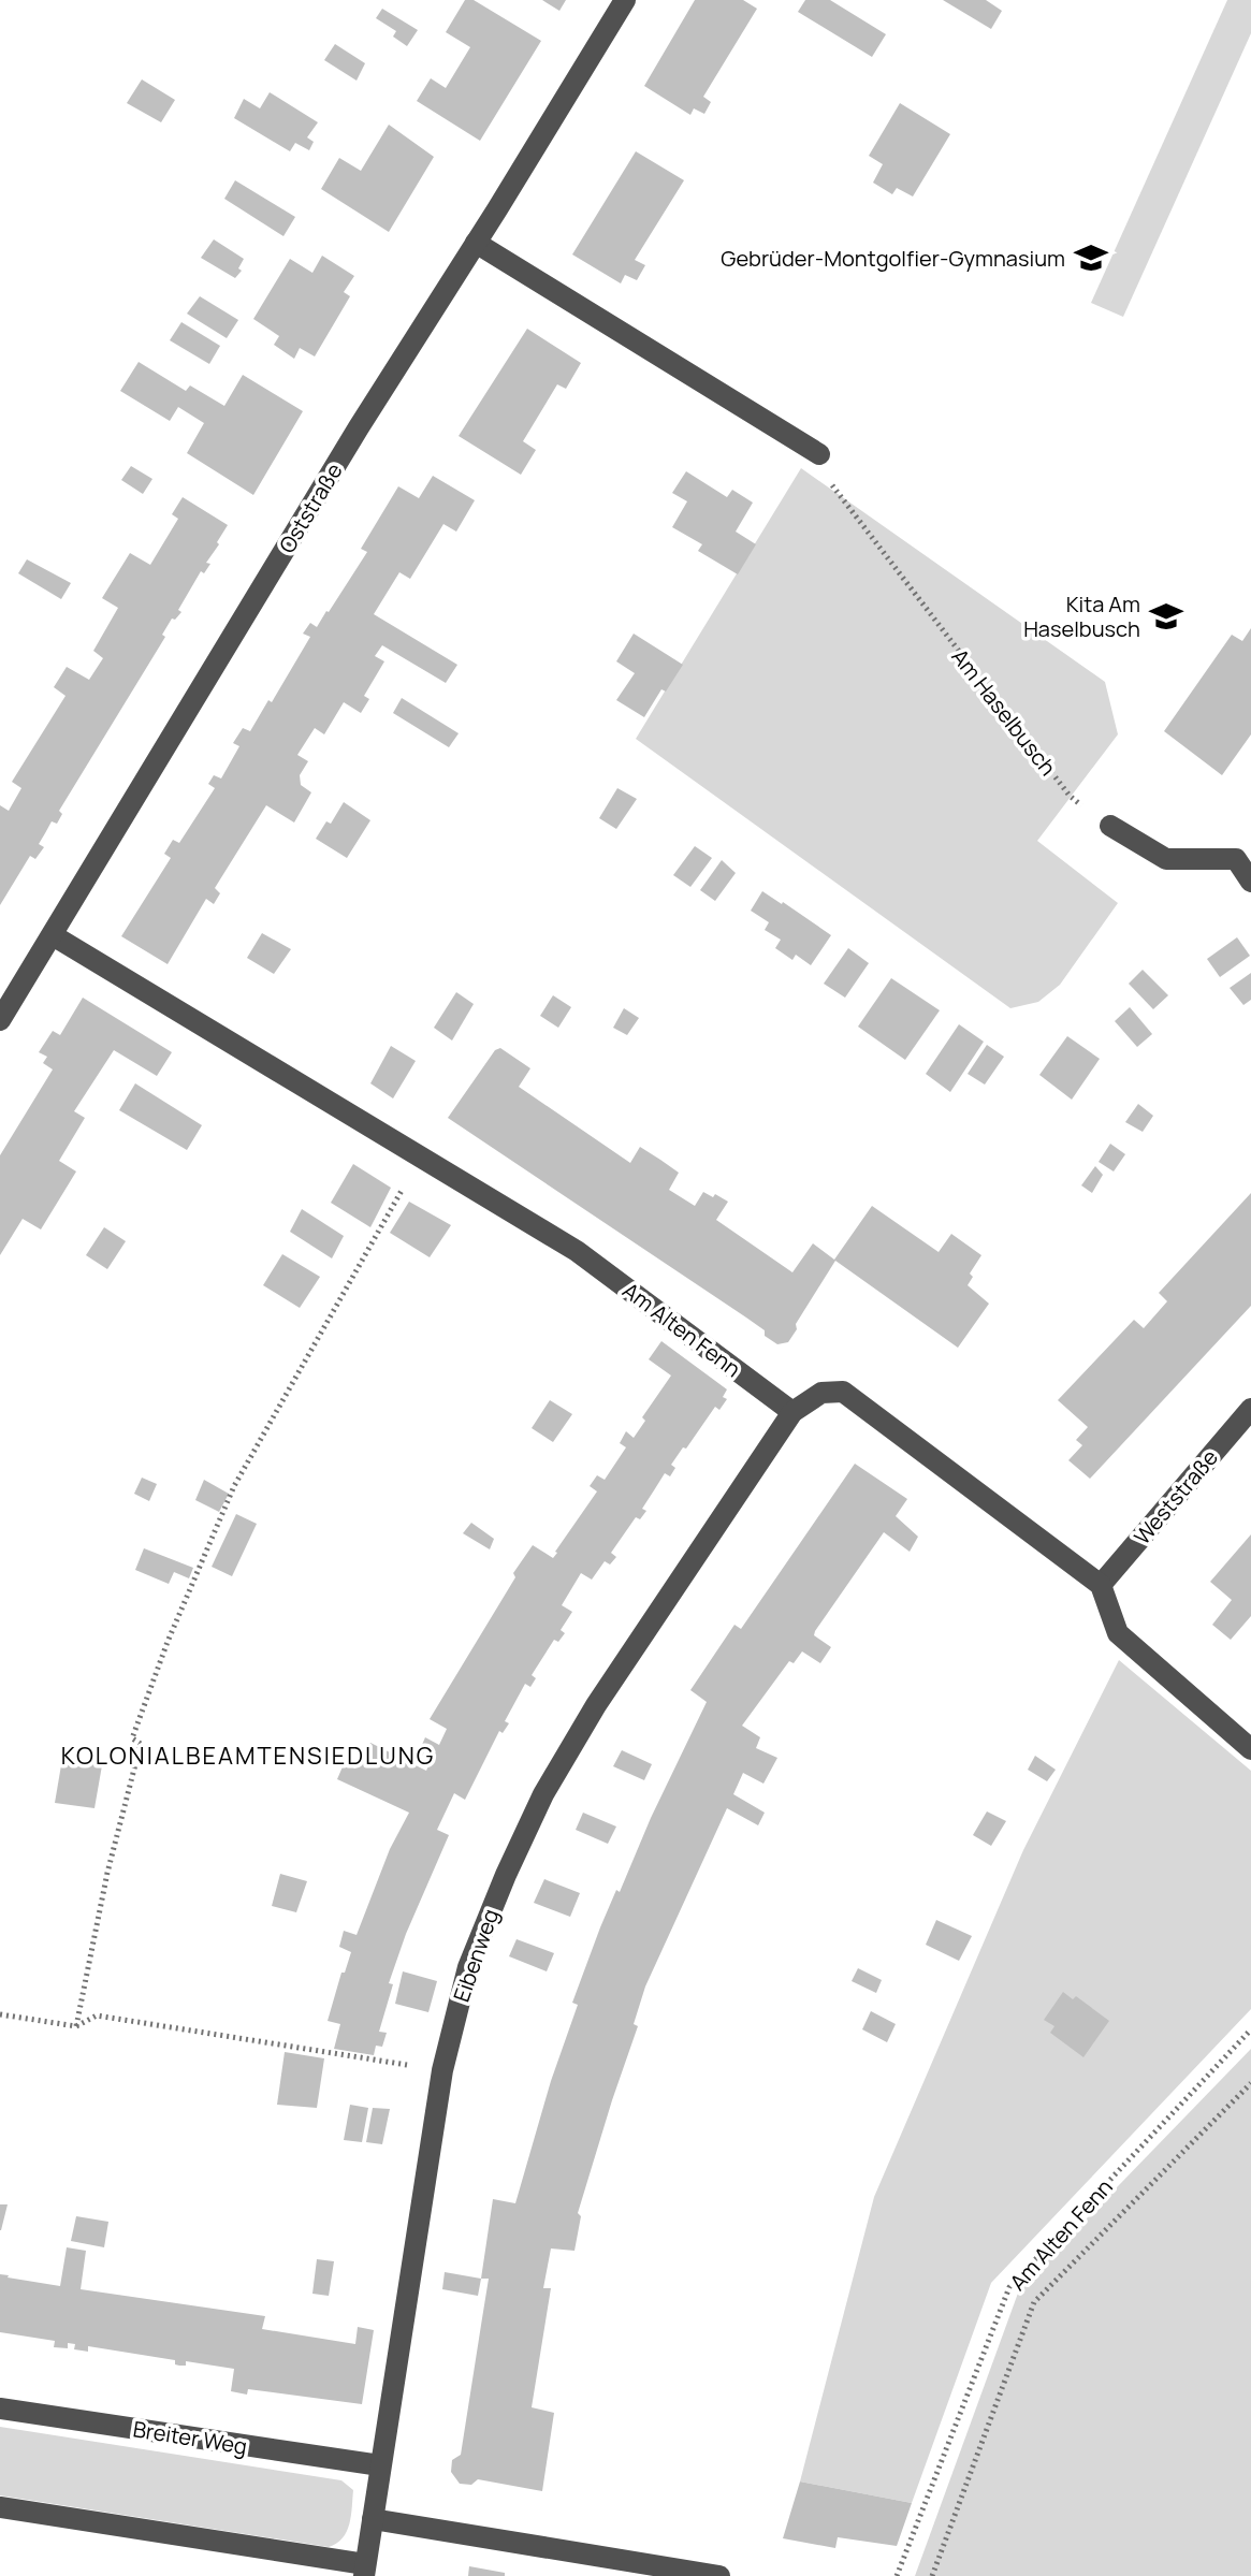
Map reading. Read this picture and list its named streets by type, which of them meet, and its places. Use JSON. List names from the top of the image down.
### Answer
{
  "streets": {
    "street": [
      "Oststraße",
      "Am Alten Fenn",
      "Weststraße",
      "Eibenweg",
      "Breiter Weg"
    ],
    "path": ["Am Haselbusch"]
  },
  "crossings": [
    ["Oststraße", "Am Alten Fenn"],
    ["Am Alten Fenn", "Eibenweg"],
    ["Eibenweg", "Breiter Weg"]
  ],
  "districts": ["KOLONIALBEAMTENSIEDLUNG"],
  "places": {
    "school or university": ["Gebrüder-Montgolfier-Gymnasium", "Kita Am Haselbusch"]
  }
}
